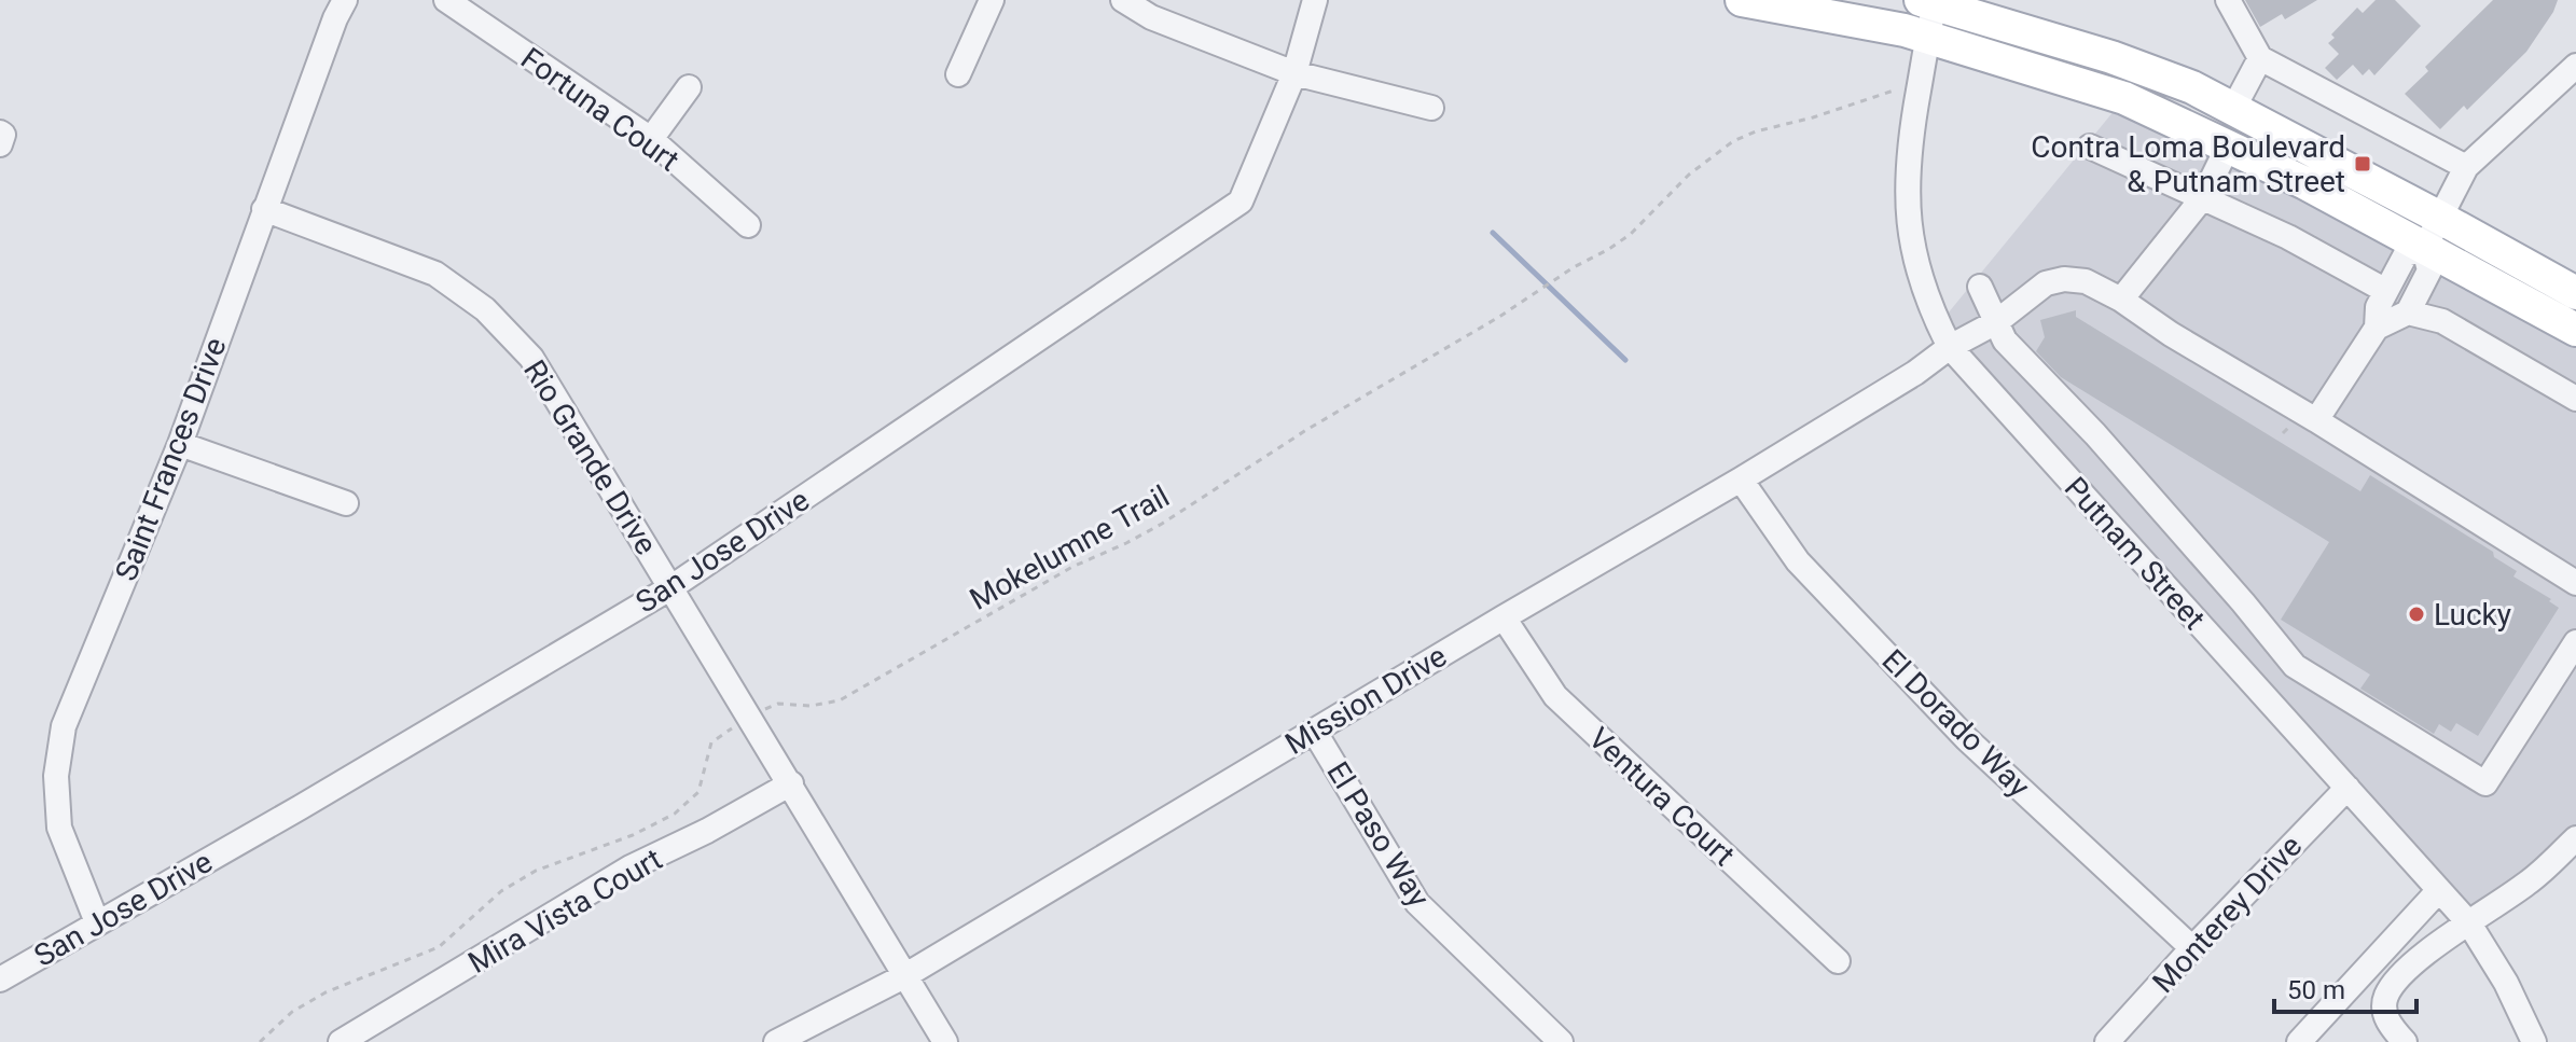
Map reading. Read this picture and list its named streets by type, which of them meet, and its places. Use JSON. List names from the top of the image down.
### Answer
{
  "streets": {
    "street": [
      "Fortuna Court",
      "Rio Grande Drive",
      "Saint Frances Drive",
      "San Jose Drive",
      "Putnam Street",
      "Mission Drive",
      "El Dorado Way",
      "Ventura Court",
      "El Paso Way",
      "Mira Vista Court",
      "Monterey Drive"
    ],
    "path": ["Mokelumne Trail"]
  },
  "crossings": [
    ["Rio Grande Drive", "Saint Frances Drive"],
    ["Rio Grande Drive", "Mokelumne Trail"],
    ["Rio Grande Drive", "San Jose Drive"],
    ["Rio Grande Drive", "Mission Drive"],
    ["Rio Grande Drive", "Mira Vista Court"],
    ["Saint Frances Drive", "San Jose Drive"],
    ["Mokelumne Trail", "Putnam Street"],
    ["Putnam Street", "Mission Drive"],
    ["Putnam Street", "Monterey Drive"],
    ["Mission Drive", "El Dorado Way"],
    ["Mission Drive", "Ventura Court"],
    ["Mission Drive", "El Paso Way"],
    ["El Dorado Way", "Monterey Drive"]
  ],
  "places": {
    "transit": ["Contra Loma Boulevard & Putnam Street"],
    "other": ["Lucky"]
  },
  "scale_bar": "50 m"
}
